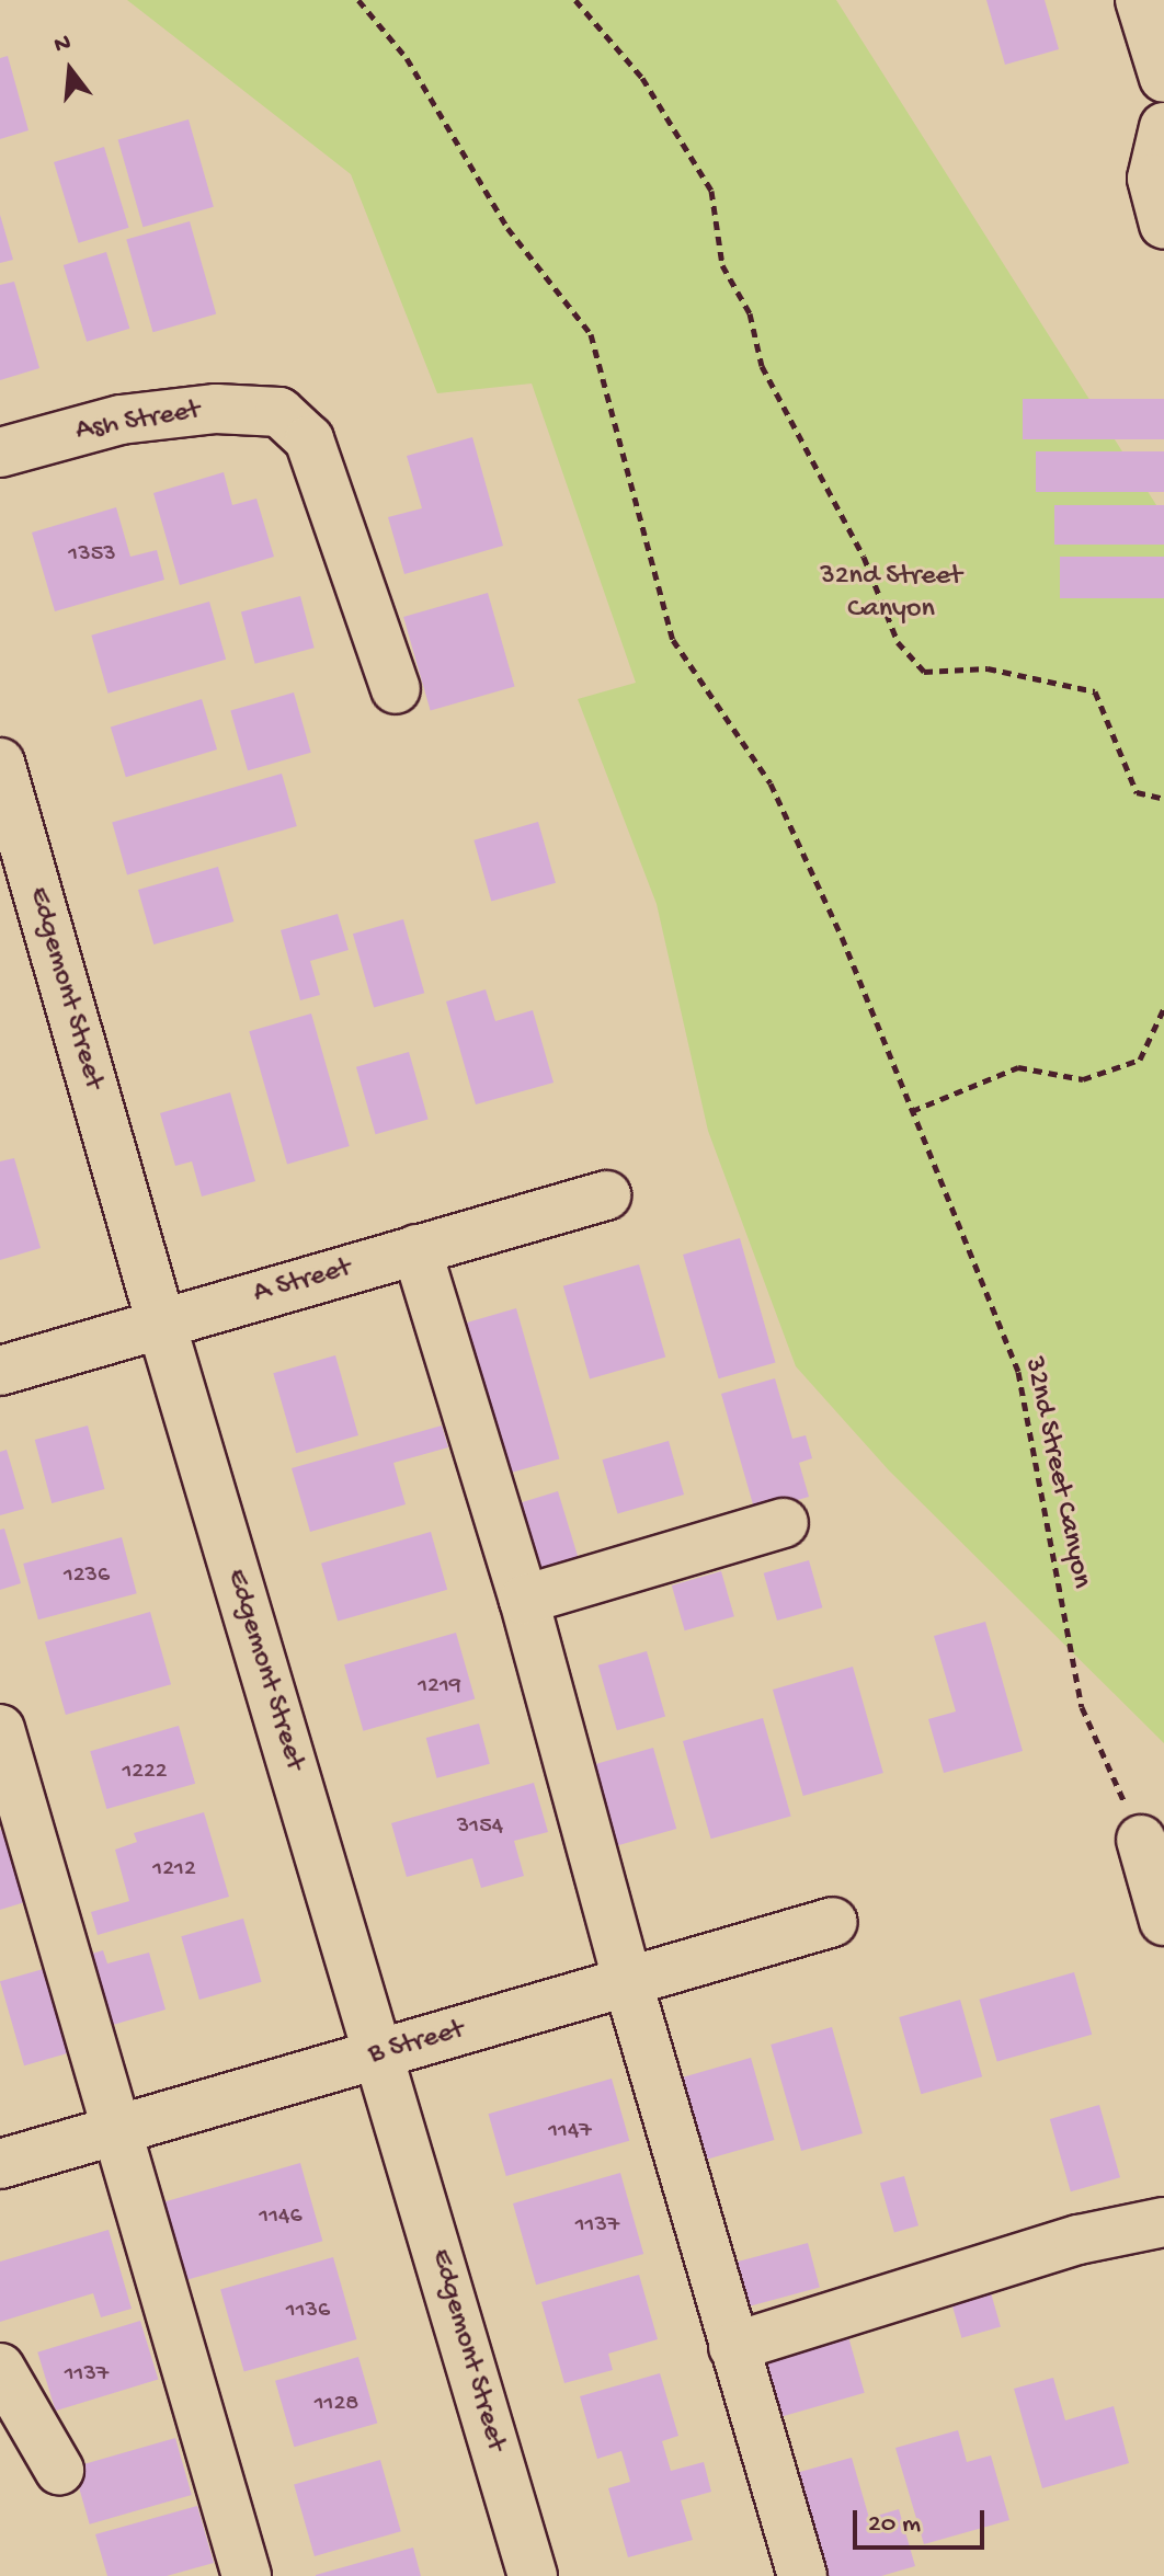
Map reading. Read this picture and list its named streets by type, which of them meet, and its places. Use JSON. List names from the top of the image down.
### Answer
{
  "streets": {
    "street": [
      "Ash Street",
      "Edgemont Street",
      "A Street",
      "B Street"
    ],
    "path": ["32nd Street Canyon"]
  },
  "crossings": [
    ["Edgemont Street", "A Street"],
    ["Edgemont Street", "B Street"]
  ],
  "parks": ["32nd Street Canyon"],
  "house_numbers": [
    "1353",
    "1236",
    "1219",
    "1222",
    "3154",
    "1212",
    "1147",
    "1146",
    "1137",
    "1136",
    "1137",
    "1128"
  ],
  "scale_bar": "20 m",
  "north": "top"
}
